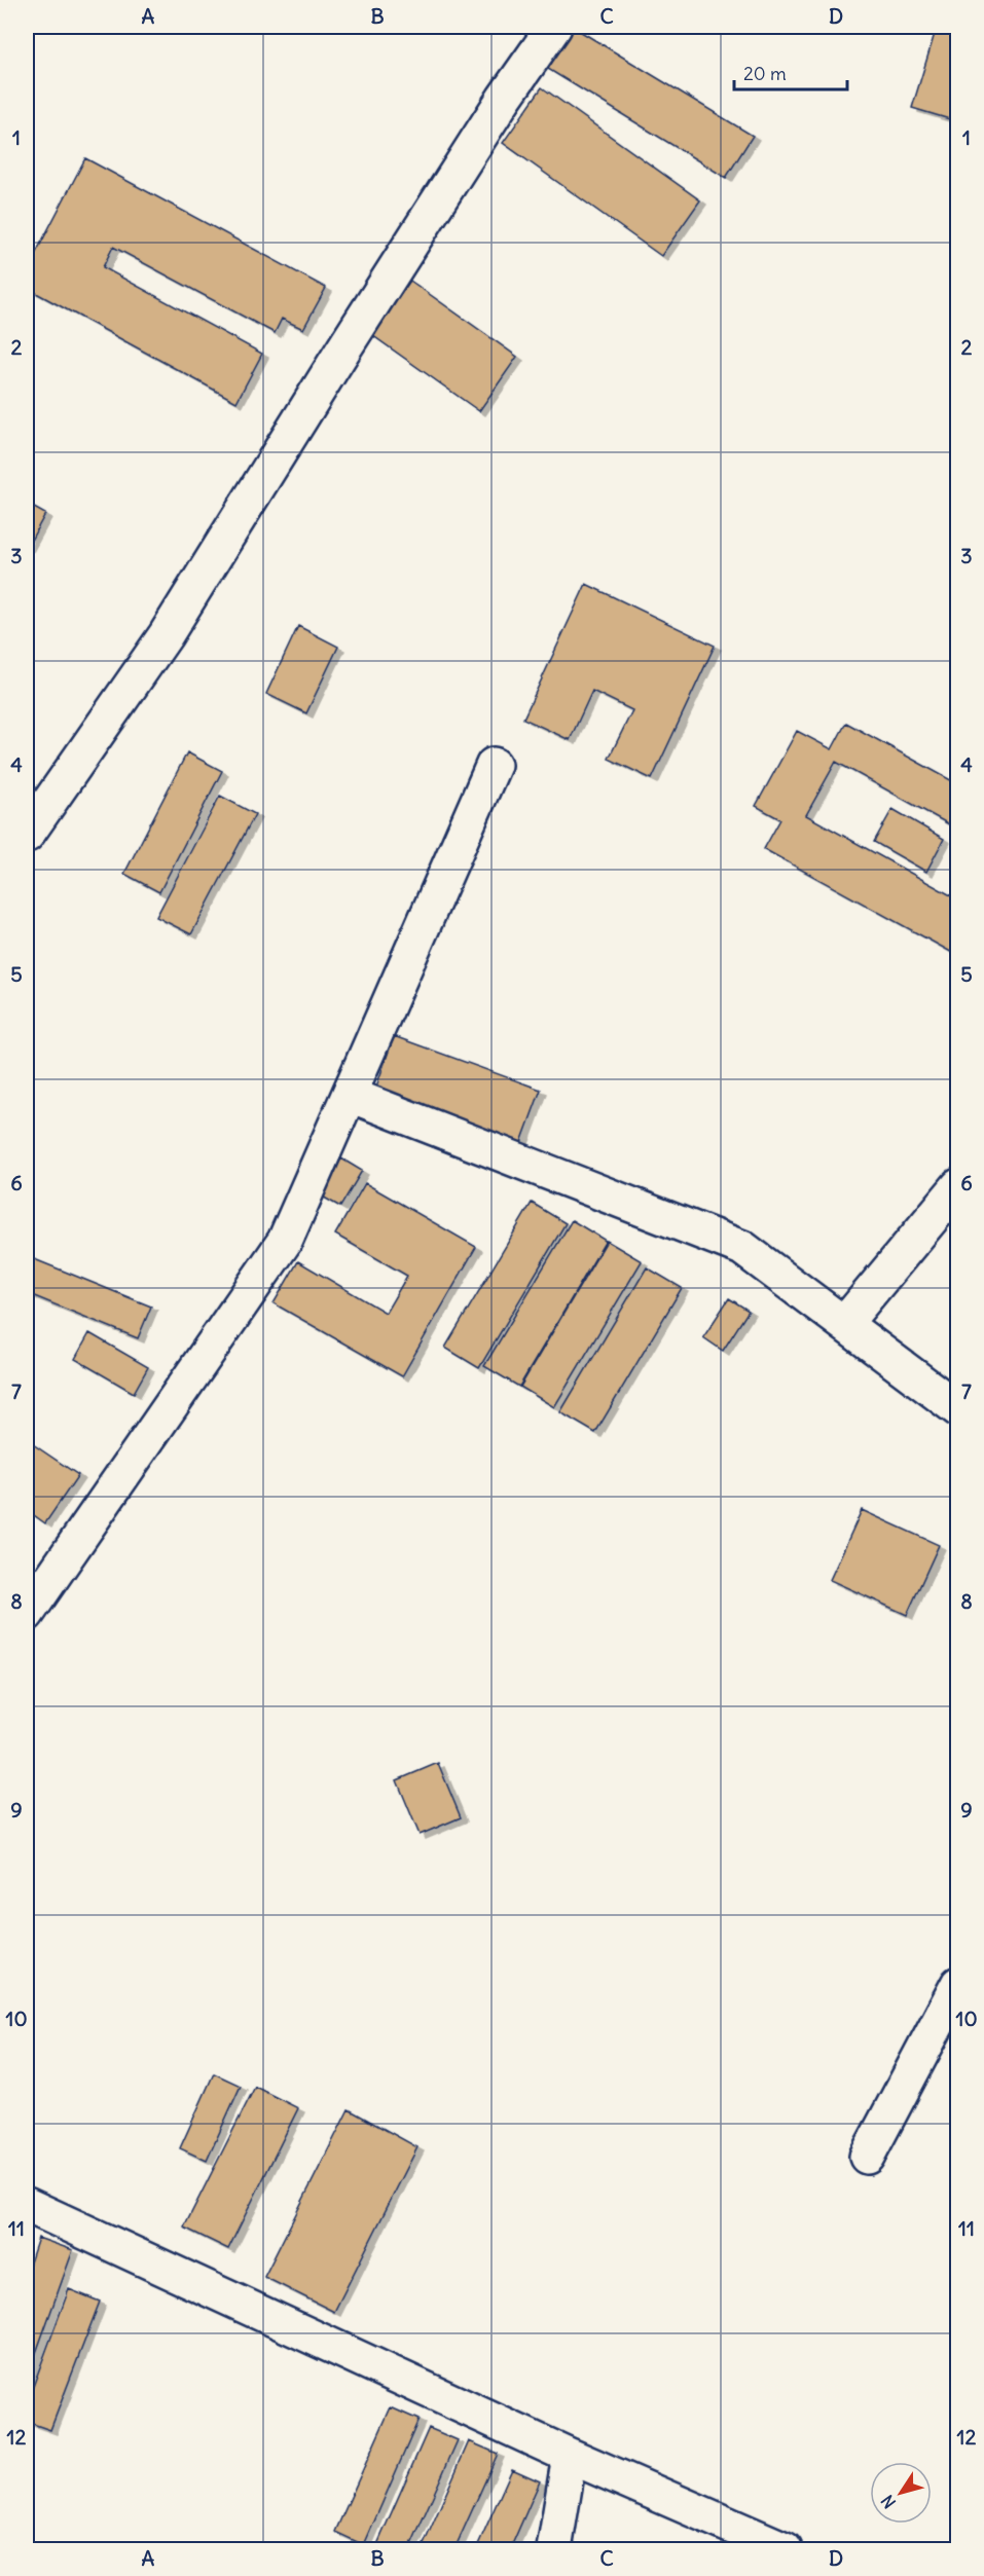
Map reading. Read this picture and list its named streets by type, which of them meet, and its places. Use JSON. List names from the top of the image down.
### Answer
{
  "scale_bar": "20 m",
  "north": "bottom left",
  "grid": {
    "columns": [
      "A",
      "B",
      "C",
      "D"
    ],
    "rows": [
      "1",
      "2",
      "3",
      "4",
      "5",
      "6",
      "7",
      "8",
      "9",
      "10",
      "11",
      "12"
    ]
  }
}
